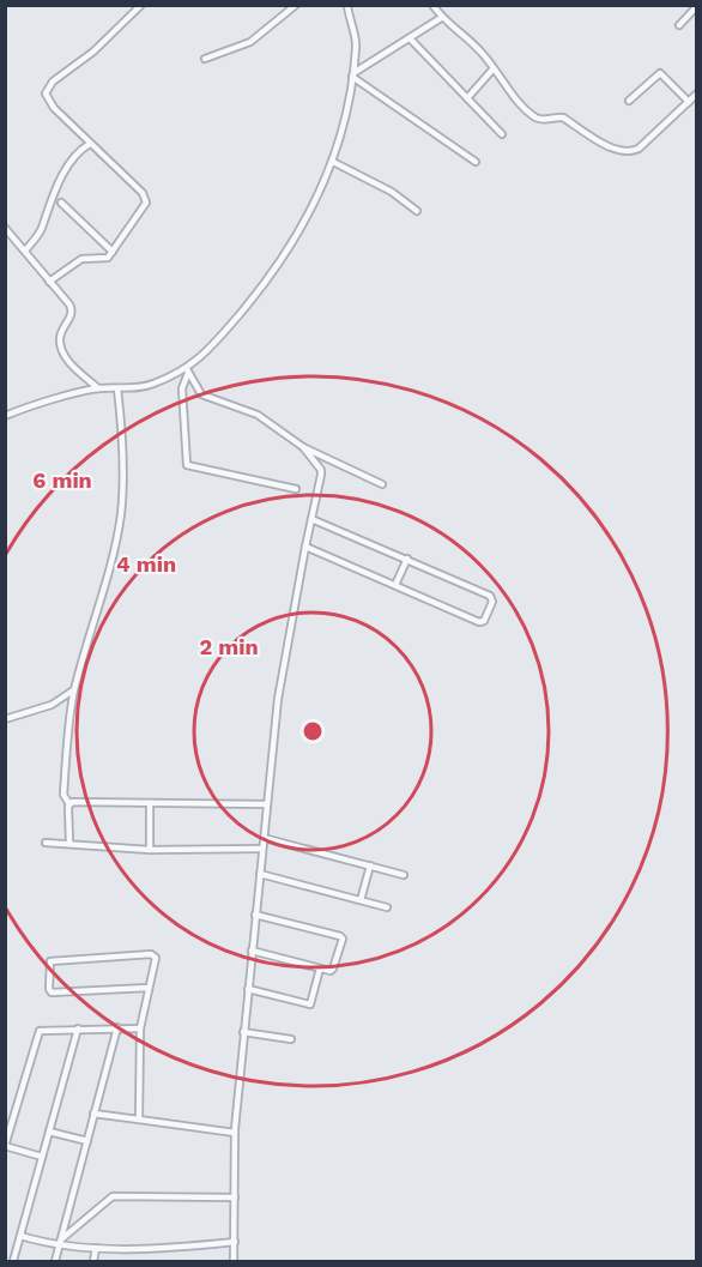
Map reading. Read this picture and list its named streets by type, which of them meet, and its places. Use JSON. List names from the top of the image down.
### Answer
{
  "rings": ["6 min", "4 min", "2 min"]
}
